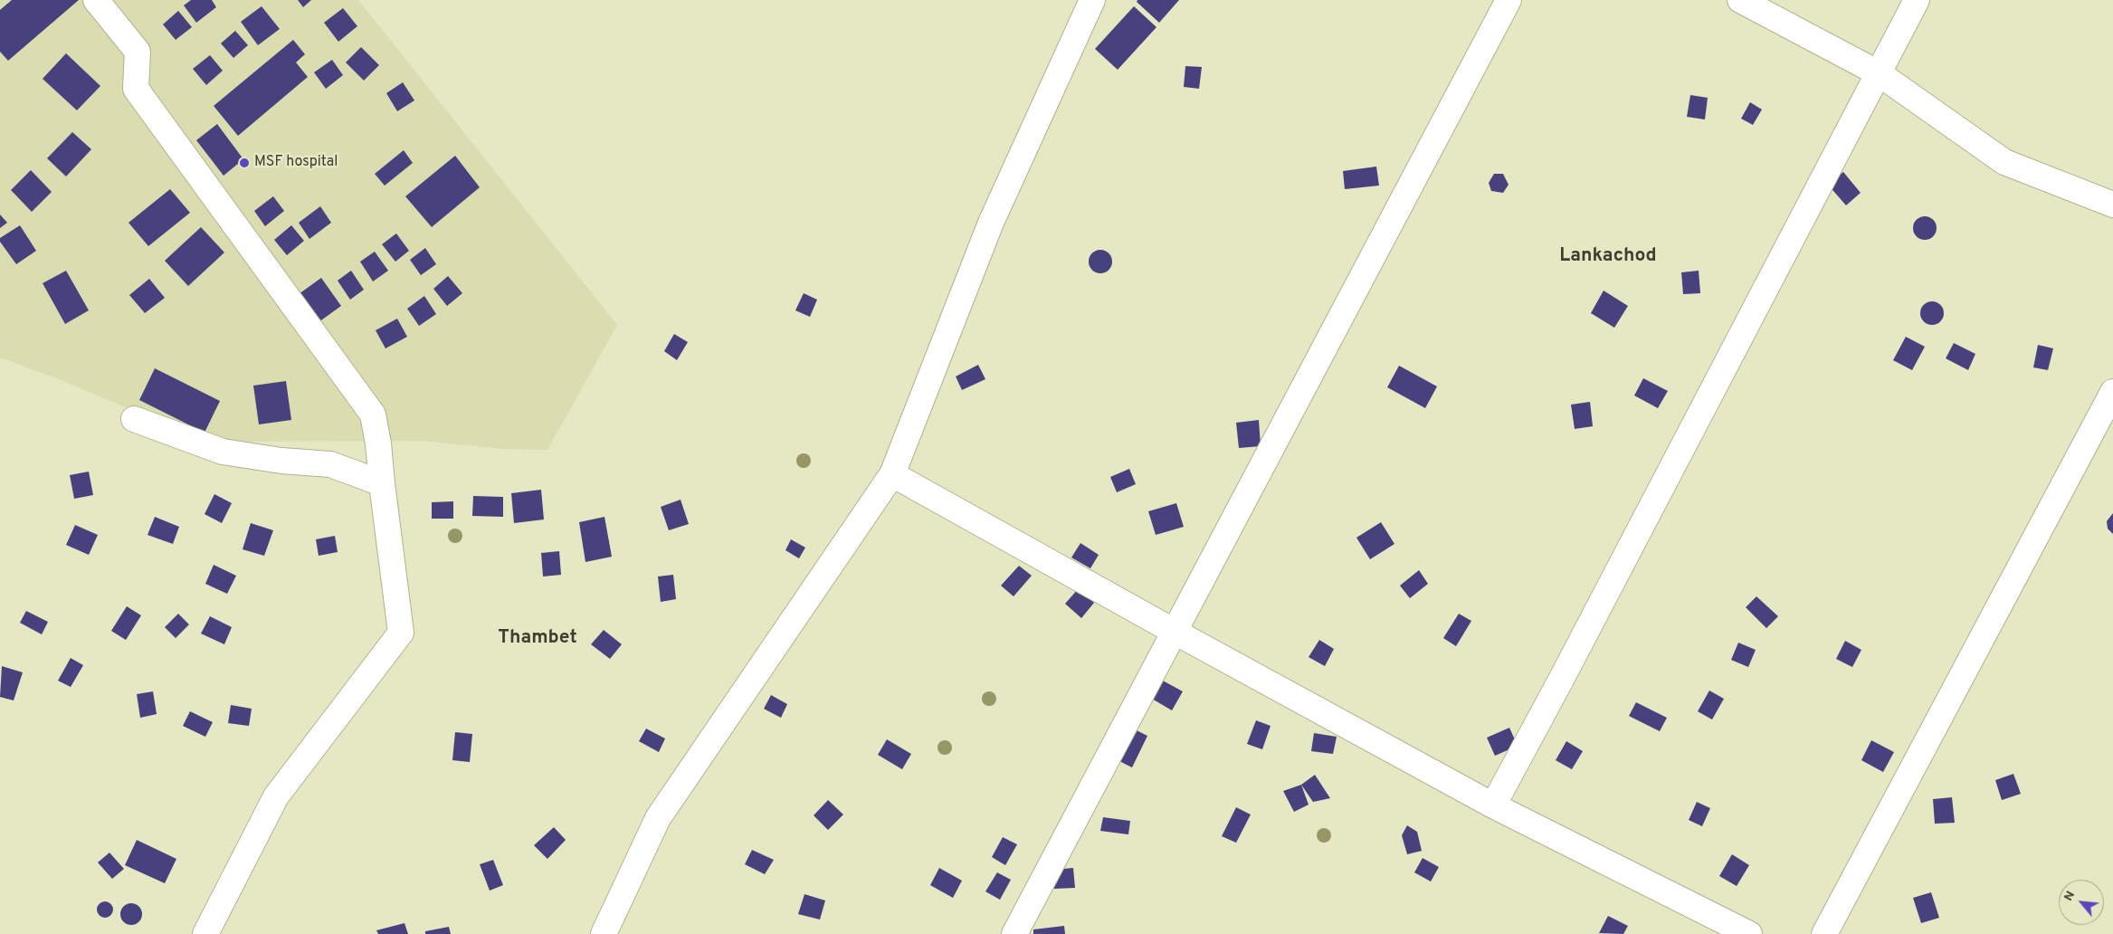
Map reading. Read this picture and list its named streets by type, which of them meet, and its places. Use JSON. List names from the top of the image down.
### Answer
{
  "districts": ["Lankachod", "Thambet"],
  "places": ["MSF hospital"],
  "north": "top left"
}
